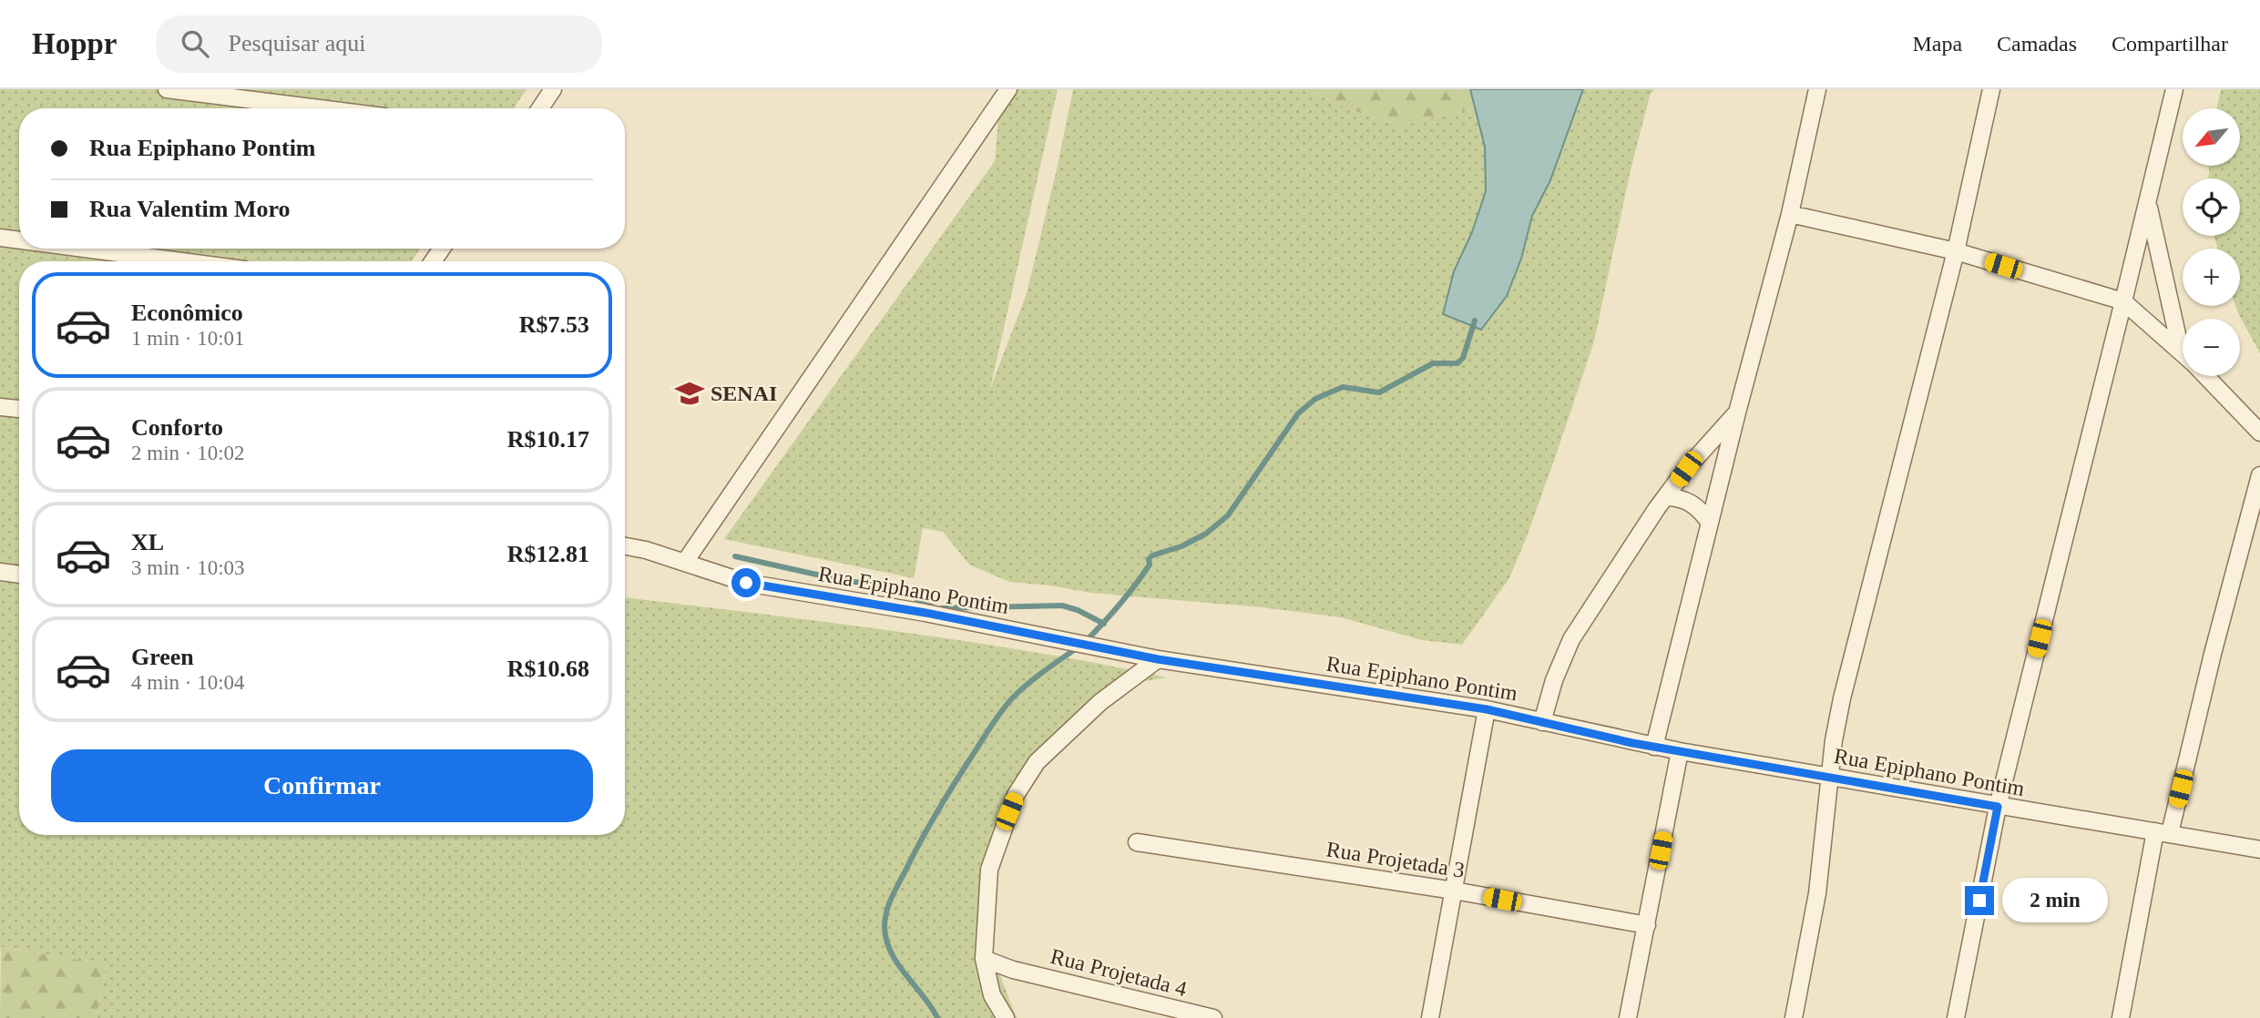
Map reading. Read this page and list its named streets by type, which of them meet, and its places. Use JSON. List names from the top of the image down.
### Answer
{
  "streets": {
    "street": ["Rua Epiphano Pontim", "Rua Projetada 3", "Rua Projetada 4"]
  },
  "places": {
    "school or university": ["SENAI"]
  },
  "north": "bottom left",
  "page": {
    "header": "Hoppr",
    "search": "Pesquisar aqui",
    "nav": ["Mapa", "Camadas", "Compartilhar"],
    "map_buttons": ["+", "−"],
    "banner": ["Rua Epiphano Pontim", "Rua Valentim Moro"],
    "list": [
      {
        "name": "Econômico",
        "note": "1 min · 10:01",
        "value": "R$7.53"
      },
      {
        "name": "Conforto",
        "note": "2 min · 10:02",
        "value": "R$10.17"
      },
      {
        "name": "XL",
        "note": "3 min · 10:03",
        "value": "R$12.81"
      },
      {
        "name": "Green",
        "note": "4 min · 10:04",
        "value": "R$10.68"
      }
    ],
    "buttons": "Confirmar",
    "bubble": "2 min"
  }
}
